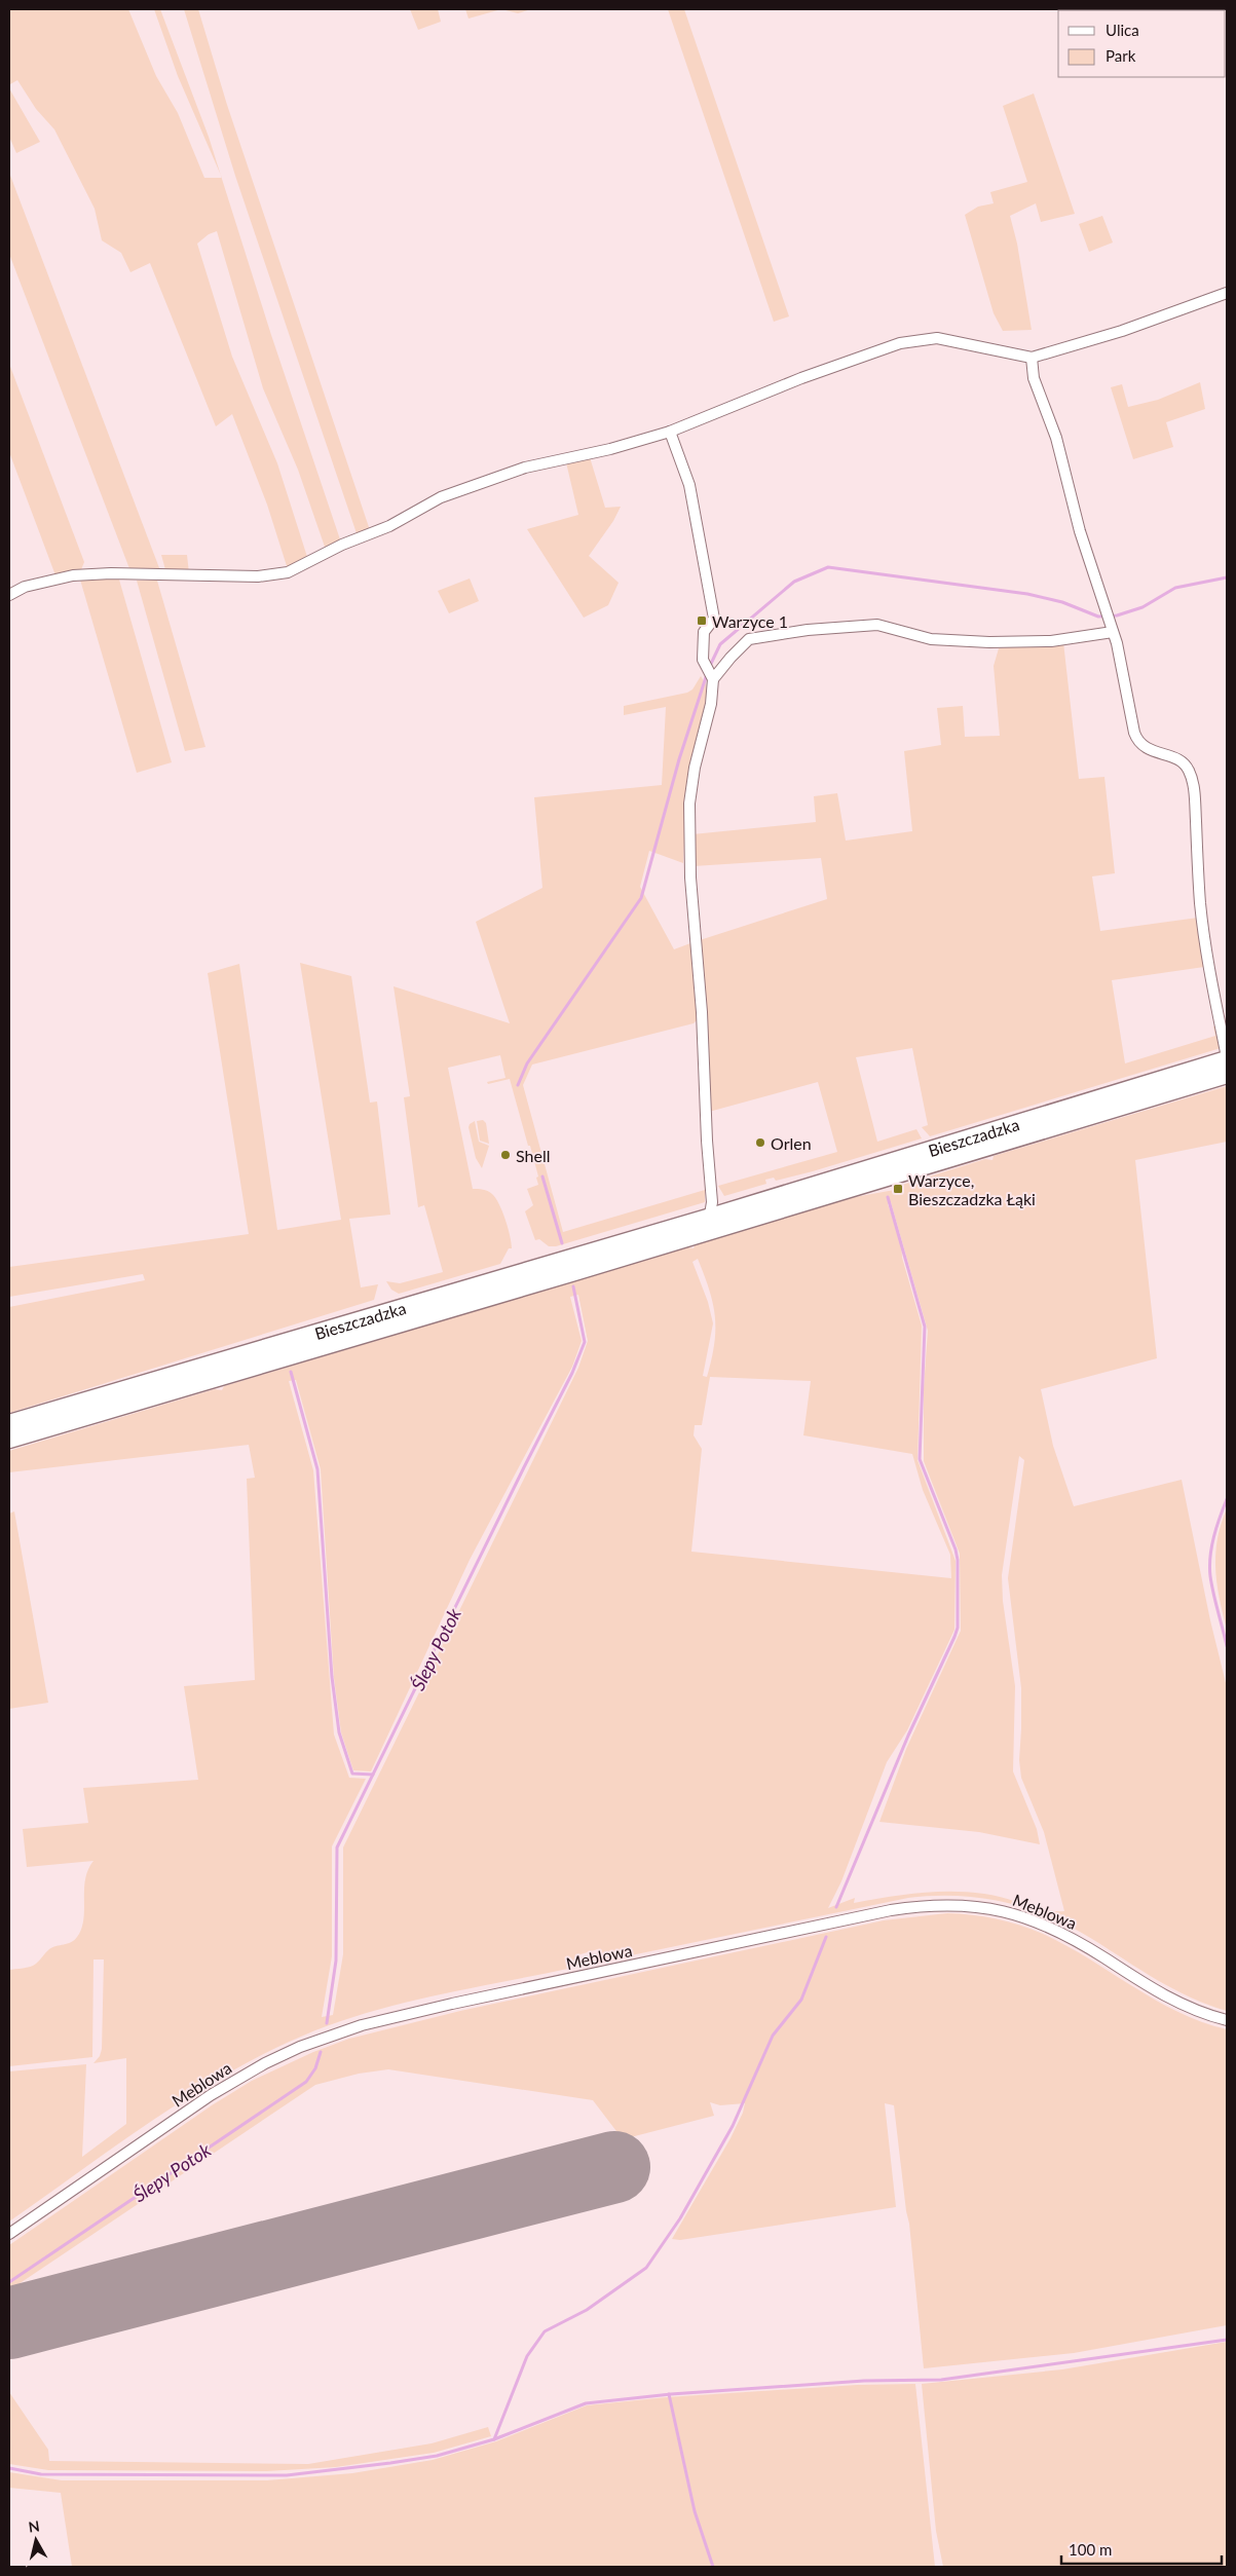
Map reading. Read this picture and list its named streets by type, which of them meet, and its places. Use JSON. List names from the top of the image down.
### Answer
{
  "streets": {
    "main road": ["Bieszczadzka"],
    "street": ["Meblowa"]
  },
  "water": ["Ślepy Potok"],
  "places": {
    "transit": ["Warzyce 1", "Warzyce, Bieszczadzka Łąki"],
    "other": ["Orlen", "Shell"]
  },
  "legend": ["Ulica", "Park"],
  "scale_bar": "100 m",
  "north": "top"
}
